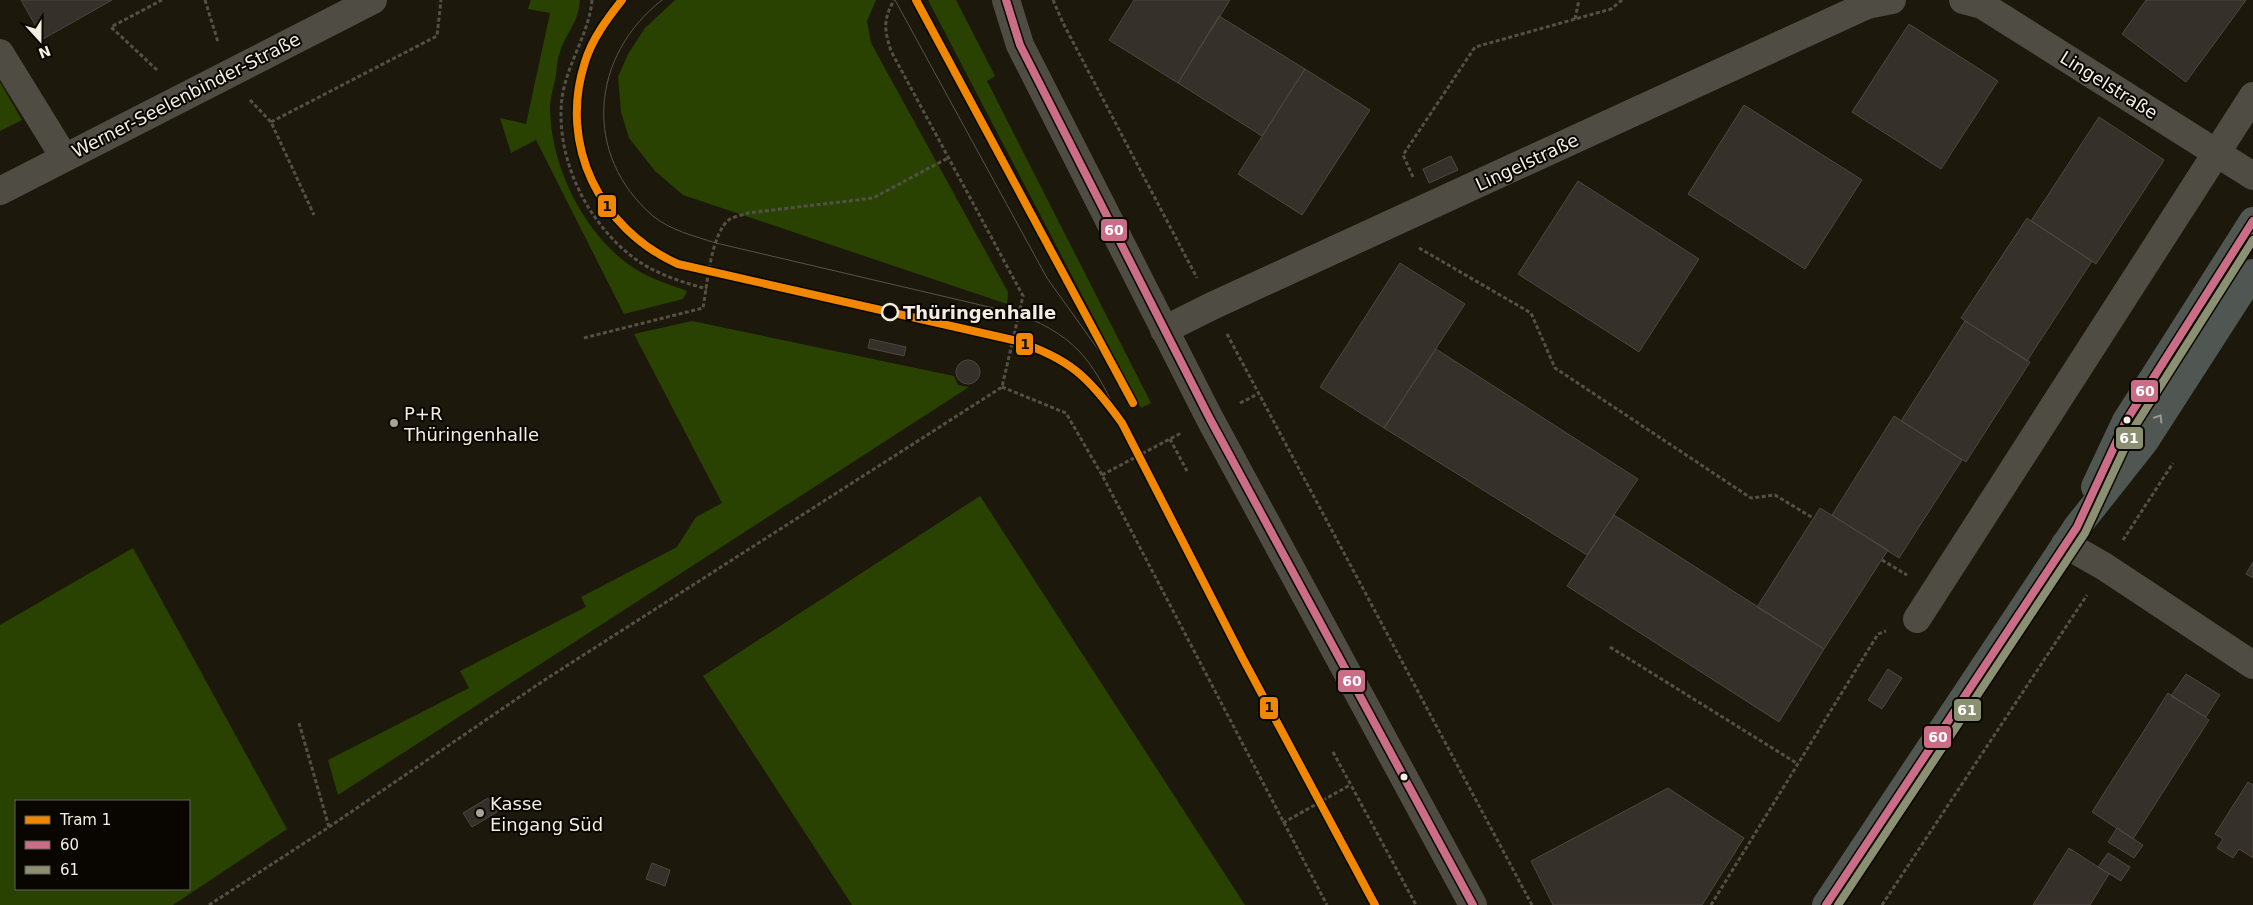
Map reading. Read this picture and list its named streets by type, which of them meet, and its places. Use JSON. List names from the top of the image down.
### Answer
{
  "streets": {
    "street": ["Lingelstraße", "Werner-Seelenbinder-Straße"]
  },
  "places": ["Thüringenhalle", "P+R Thüringenhalle", "Kasse Eingang Süd"],
  "lines": ["tram line 1", "transit line 60", "transit line 61"],
  "legend": ["Tram 1", "60", "61"],
  "north": "bottom"
}
